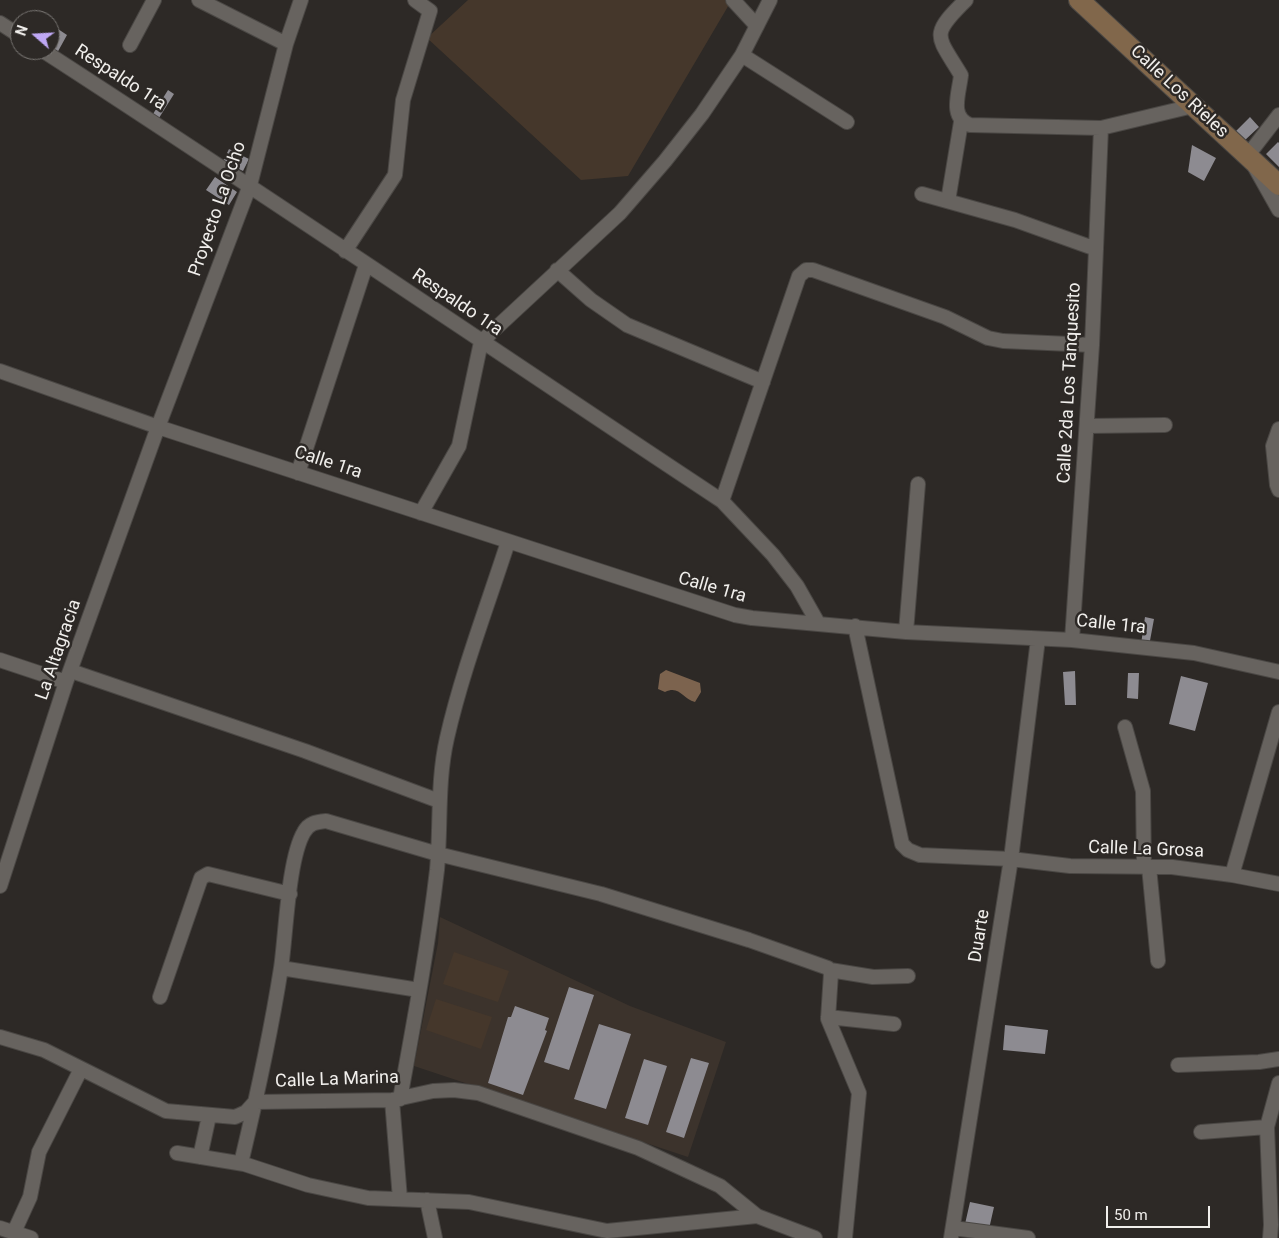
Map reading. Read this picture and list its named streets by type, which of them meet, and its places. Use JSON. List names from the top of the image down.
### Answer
{
  "streets": {
    "street": [
      "Respaldo 1ra",
      "Calle Los Rieles",
      "Proyecto La Ocho",
      "Calle 2da Los Tanquesito",
      "Calle 1ra",
      "La Altagracia",
      "Calle La Grosa",
      "Duarte",
      "Calle La Marina"
    ]
  },
  "crossings": [
    ["Respaldo 1ra", "Proyecto La Ocho"],
    ["Respaldo 1ra", "Calle 1ra"],
    ["Proyecto La Ocho", "Calle 1ra"],
    ["Proyecto La Ocho", "La Altagracia"],
    ["Calle 2da Los Tanquesito", "Calle 1ra"],
    ["Calle 1ra", "La Altagracia"],
    ["Calle 1ra", "Calle La Grosa"],
    ["Calle 1ra", "Duarte"],
    ["Calle La Grosa", "Duarte"]
  ],
  "scale_bar": "50 m",
  "north": "left"
}
